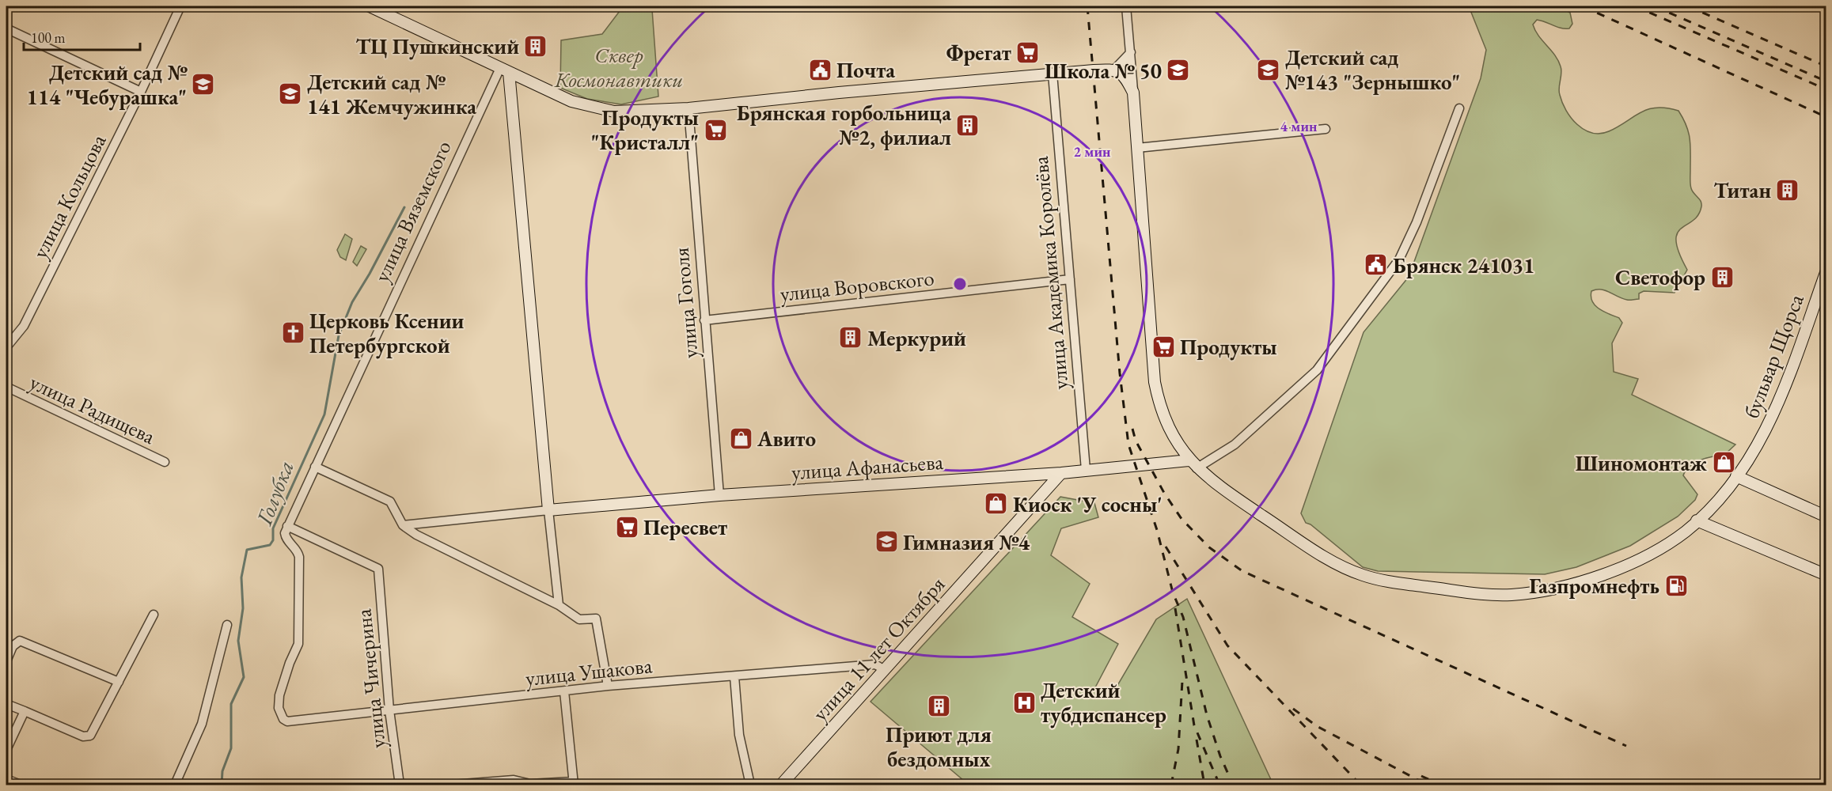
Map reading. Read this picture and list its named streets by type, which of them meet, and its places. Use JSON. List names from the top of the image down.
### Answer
{
  "streets": {
    "main road": ["бульвар Щорса", "улица Афанасьева", "улица 11 лет Октября"],
    "street": [
      "улица Кольцова",
      "улица Вяземского",
      "улица Академика Королёва",
      "улица Воровского",
      "улица Гоголя",
      "улица Радищева",
      "улица Ушакова",
      "улица Чичерина"
    ]
  },
  "crossings": [
    ["улица Вяземского", "улица Ушакова"],
    ["улица Вяземского", "улица Чичерина"],
    ["улица Академика Королёва", "улица Воровского"],
    ["улица Академика Королёва", "улица Афанасьева"],
    ["улица Воровского", "улица Гоголя"],
    ["улица Гоголя", "улица Афанасьева"],
    ["улица Афанасьева", "улица 11 лет Октября"],
    ["улица 11 лет Октября", "улица Ушакова"],
    ["улица Ушакова", "улица Чичерина"]
  ],
  "water": ["Голубка"],
  "parks": ["Сквер Космонавтики"],
  "places": {
    "building": [
      "ТЦ Пушкинский",
      "Брянская горбольница №2, филиал",
      "Титан",
      "Светофор",
      "Меркурий",
      "Приют для бездомных"
    ],
    "supermarket": [
      "Фрегат",
      "Продукты \"Кристалл\"",
      "Продукты",
      "Пересвет"
    ],
    "public building": ["Почта", "Брянск 241031"],
    "school or university": [
      "Детский сад №143 \"Зернышко\"",
      "Школа № 50",
      "Детский сад № 114 \"Чебурашка\"",
      "Детский сад № 141 Жемчужинка",
      "Гимназия №4"
    ],
    "church": ["Церковь Ксении Петербургской"],
    "shop": ["Авито", "Шиномонтаж", "Киоск 'У сосны'"],
    "fuel station": ["Газпромнефть"],
    "hospital": ["Детский тубдиспансер"]
  },
  "scale_bar": "100 m",
  "rings": ["4 мин", "2 мин"]
}
